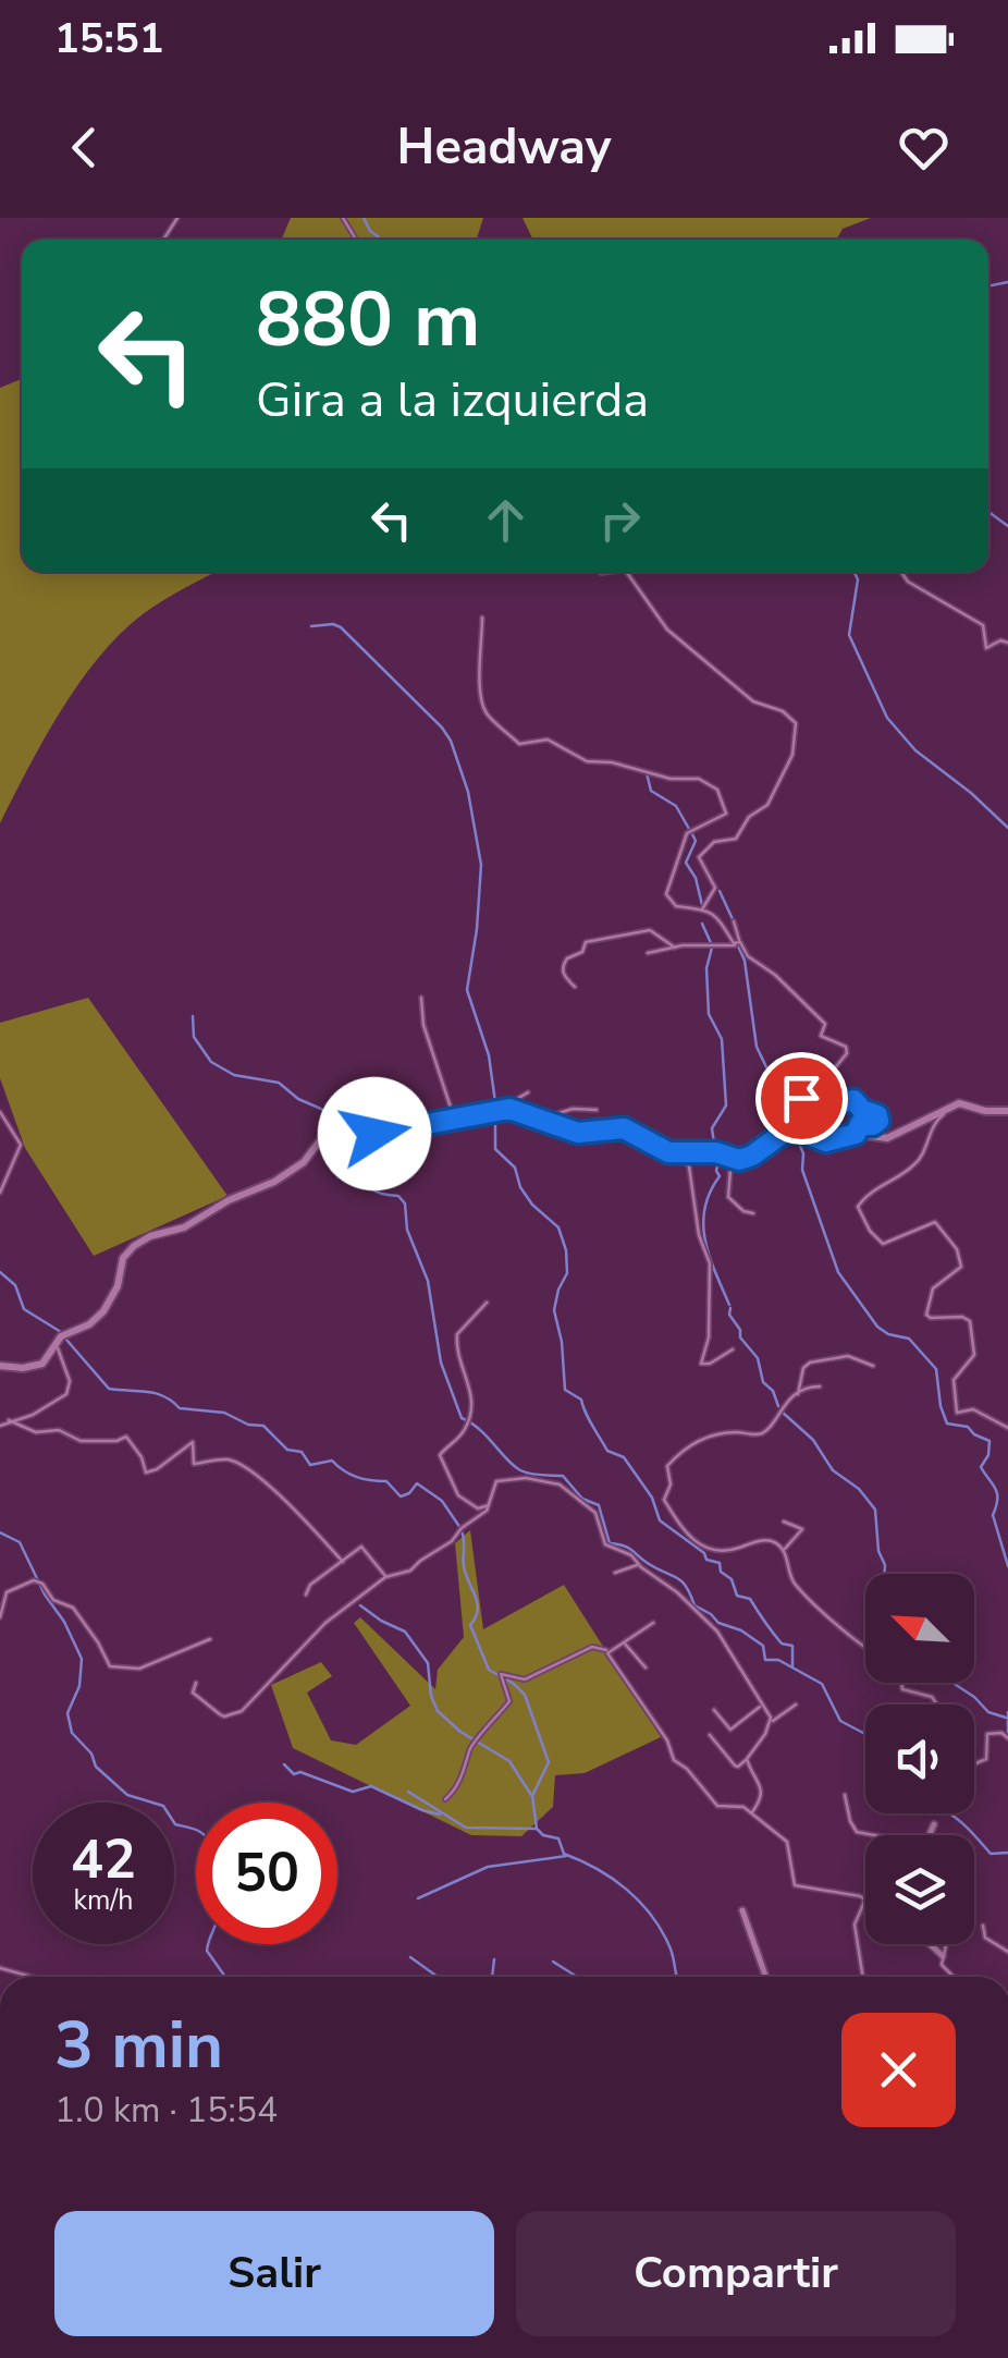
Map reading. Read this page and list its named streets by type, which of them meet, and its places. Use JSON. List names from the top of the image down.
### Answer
{
  "north": "top left",
  "page": {
    "status": "15:51",
    "header": "Headway",
    "turn": ["880 m", "Gira a la izquierda"],
    "speed": "42 km/h",
    "limit": "50",
    "heading": ["3 min", "1.0 km · 15:54"],
    "buttons": ["Salir", "Compartir"]
  }
}
